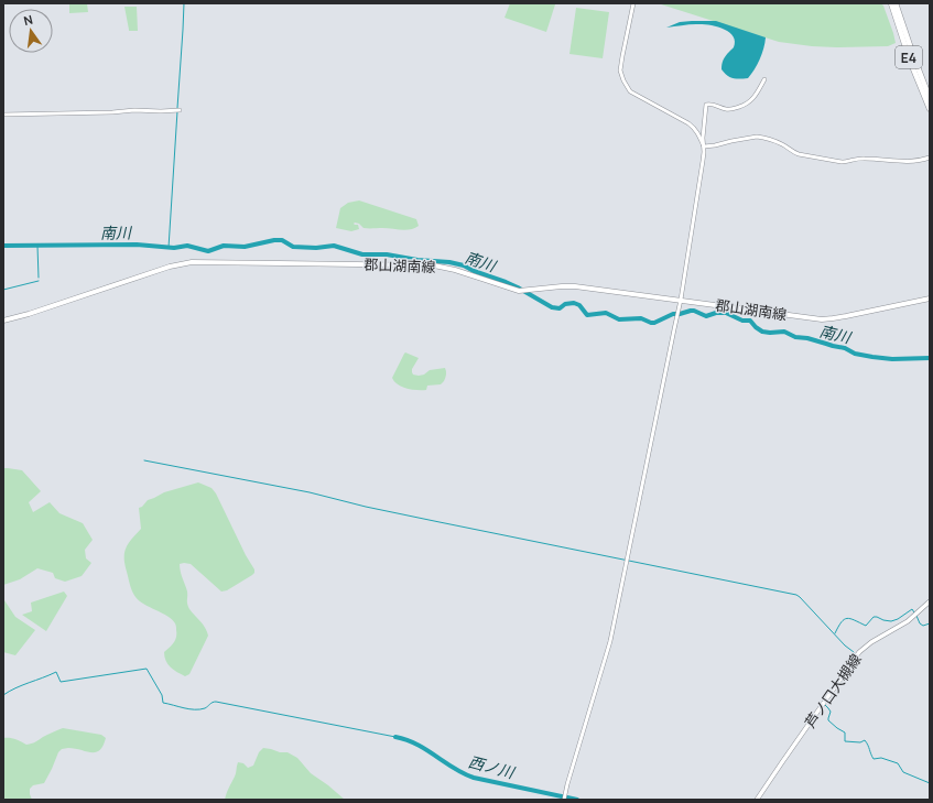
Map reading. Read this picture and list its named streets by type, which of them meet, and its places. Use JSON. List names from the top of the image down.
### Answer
{
  "streets": {
    "highway": ["E4"],
    "main road": ["郡山湖南線", "芦ノ口大槻線"]
  },
  "water": ["南川", "西ノ川"],
  "north": "top"
}
